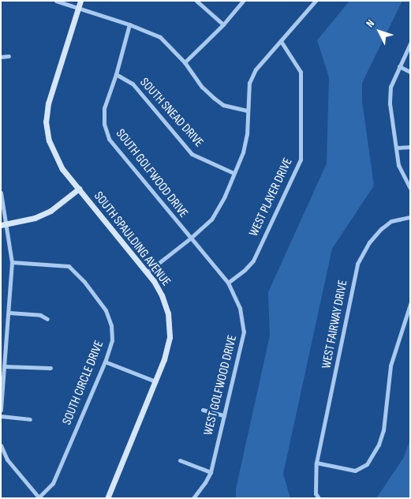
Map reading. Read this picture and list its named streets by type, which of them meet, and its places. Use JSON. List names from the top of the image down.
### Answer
{
  "streets": {
    "street": [
      "SOUTH SNEAD DRIVE",
      "SOUTH GOLFWOOD DRIVE",
      "WEST PLAYER DRIVE",
      "SOUTH SPAULDING AVENUE",
      "WEST FAIRWAY DRIVE",
      "SOUTH CIRCLE DRIVE",
      "WEST GOLFWOOD DRIVE"
    ]
  },
  "crossings": [
    ["SOUTH SNEAD DRIVE", "SOUTH GOLFWOOD DRIVE"],
    ["SOUTH GOLFWOOD DRIVE", "WEST GOLFWOOD DRIVE"],
    ["WEST PLAYER DRIVE", "WEST GOLFWOOD DRIVE"]
  ],
  "north": "top left"
}
